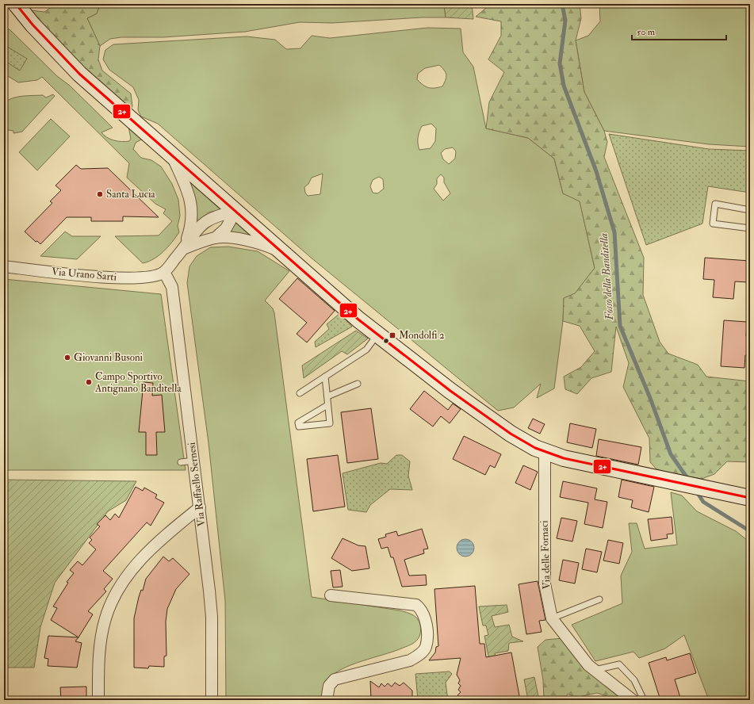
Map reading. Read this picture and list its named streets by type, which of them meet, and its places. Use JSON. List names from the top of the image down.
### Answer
{
  "streets": {
    "street": ["Via Urano Sarti", "Via Raffaello Sernesi", "Via delle Fornaci"]
  },
  "crossings": [
    ["Via Urano Sarti", "Via Raffaello Sernesi"]
  ],
  "water": ["Fosso della Banditella"],
  "places": {
    "other": ["Santa Lucia", "Giovanni Busoni", "Campo Sportivo Antignano Banditella"],
    "transit": ["Mondolfi 2"]
  },
  "lines": ["transit line 2+"],
  "scale_bar": "50 m"
}
